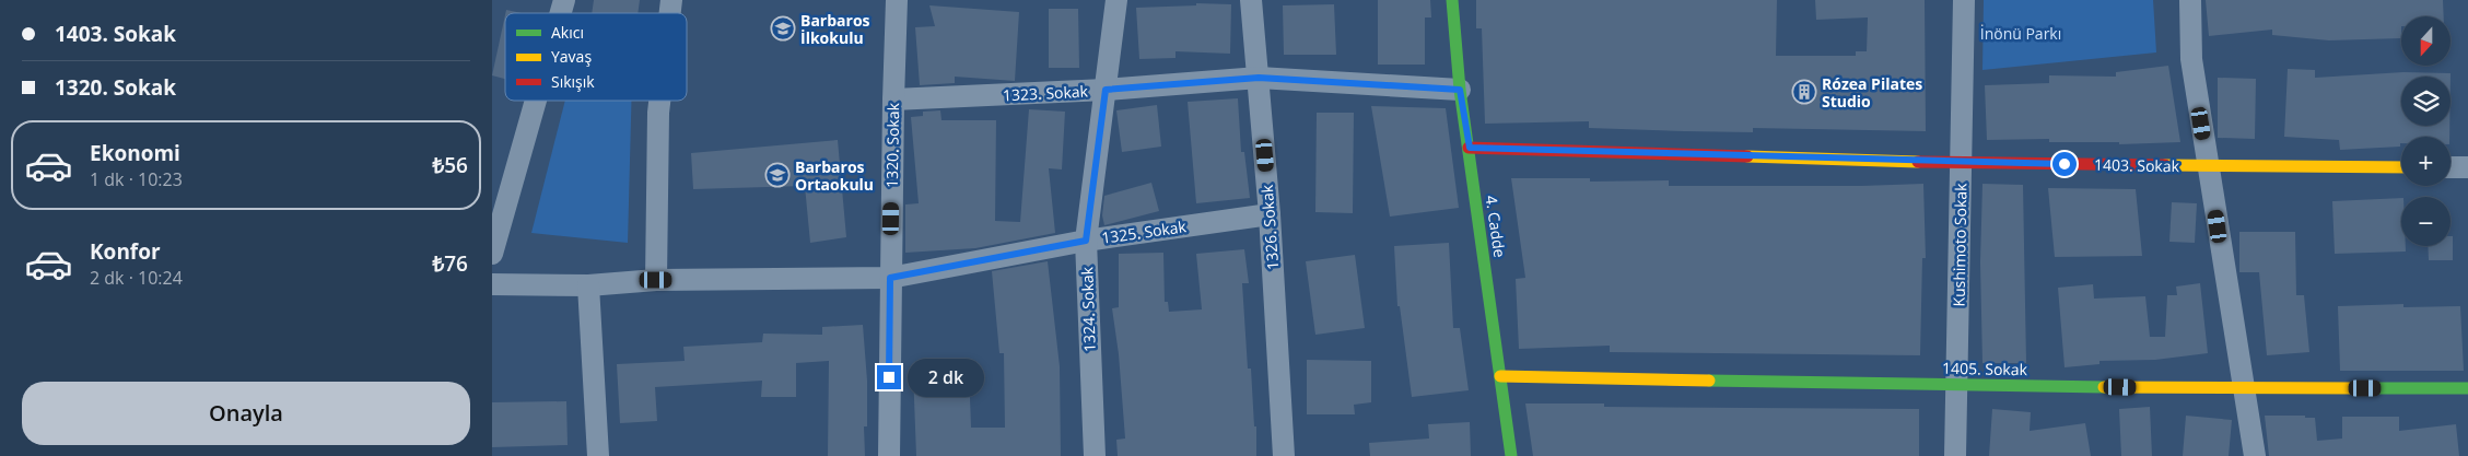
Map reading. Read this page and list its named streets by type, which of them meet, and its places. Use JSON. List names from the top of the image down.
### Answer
{
  "streets": {
    "street": [
      "1323. Sokak",
      "1320. Sokak",
      "1403. Sokak",
      "4. Cadde",
      "1326. Sokak",
      "1325. Sokak",
      "Kushimoto Sokak",
      "1324. Sokak",
      "1405. Sokak"
    ]
  },
  "crossings": [
    ["1323. Sokak", "1320. Sokak"],
    ["1323. Sokak", "4. Cadde"],
    ["1323. Sokak", "1326. Sokak"],
    ["1323. Sokak", "1324. Sokak"],
    ["1320. Sokak", "1325. Sokak"],
    ["1403. Sokak", "4. Cadde"],
    ["1403. Sokak", "Kushimoto Sokak"],
    ["4. Cadde", "1405. Sokak"],
    ["1326. Sokak", "1325. Sokak"],
    ["1325. Sokak", "1324. Sokak"],
    ["Kushimoto Sokak", "1405. Sokak"]
  ],
  "parks": ["İnönü Parkı"],
  "places": {
    "school or university": ["Barbaros İlkokulu", "Barbaros Ortaokulu"],
    "building": ["Rózea Pilates Studio"]
  },
  "legend": ["Akıcı", "Yavaş", "Sıkışık"],
  "north": "bottom",
  "page": {
    "banner": ["1403. Sokak", "1320. Sokak"],
    "map_buttons": ["+", "−"],
    "list": [
      {
        "name": "Ekonomi",
        "note": "1 dk · 10:23",
        "value": "₺56"
      },
      {
        "name": "Konfor",
        "note": "2 dk · 10:24",
        "value": "₺76"
      }
    ],
    "bubble": "2 dk",
    "buttons": "Onayla"
  }
}
